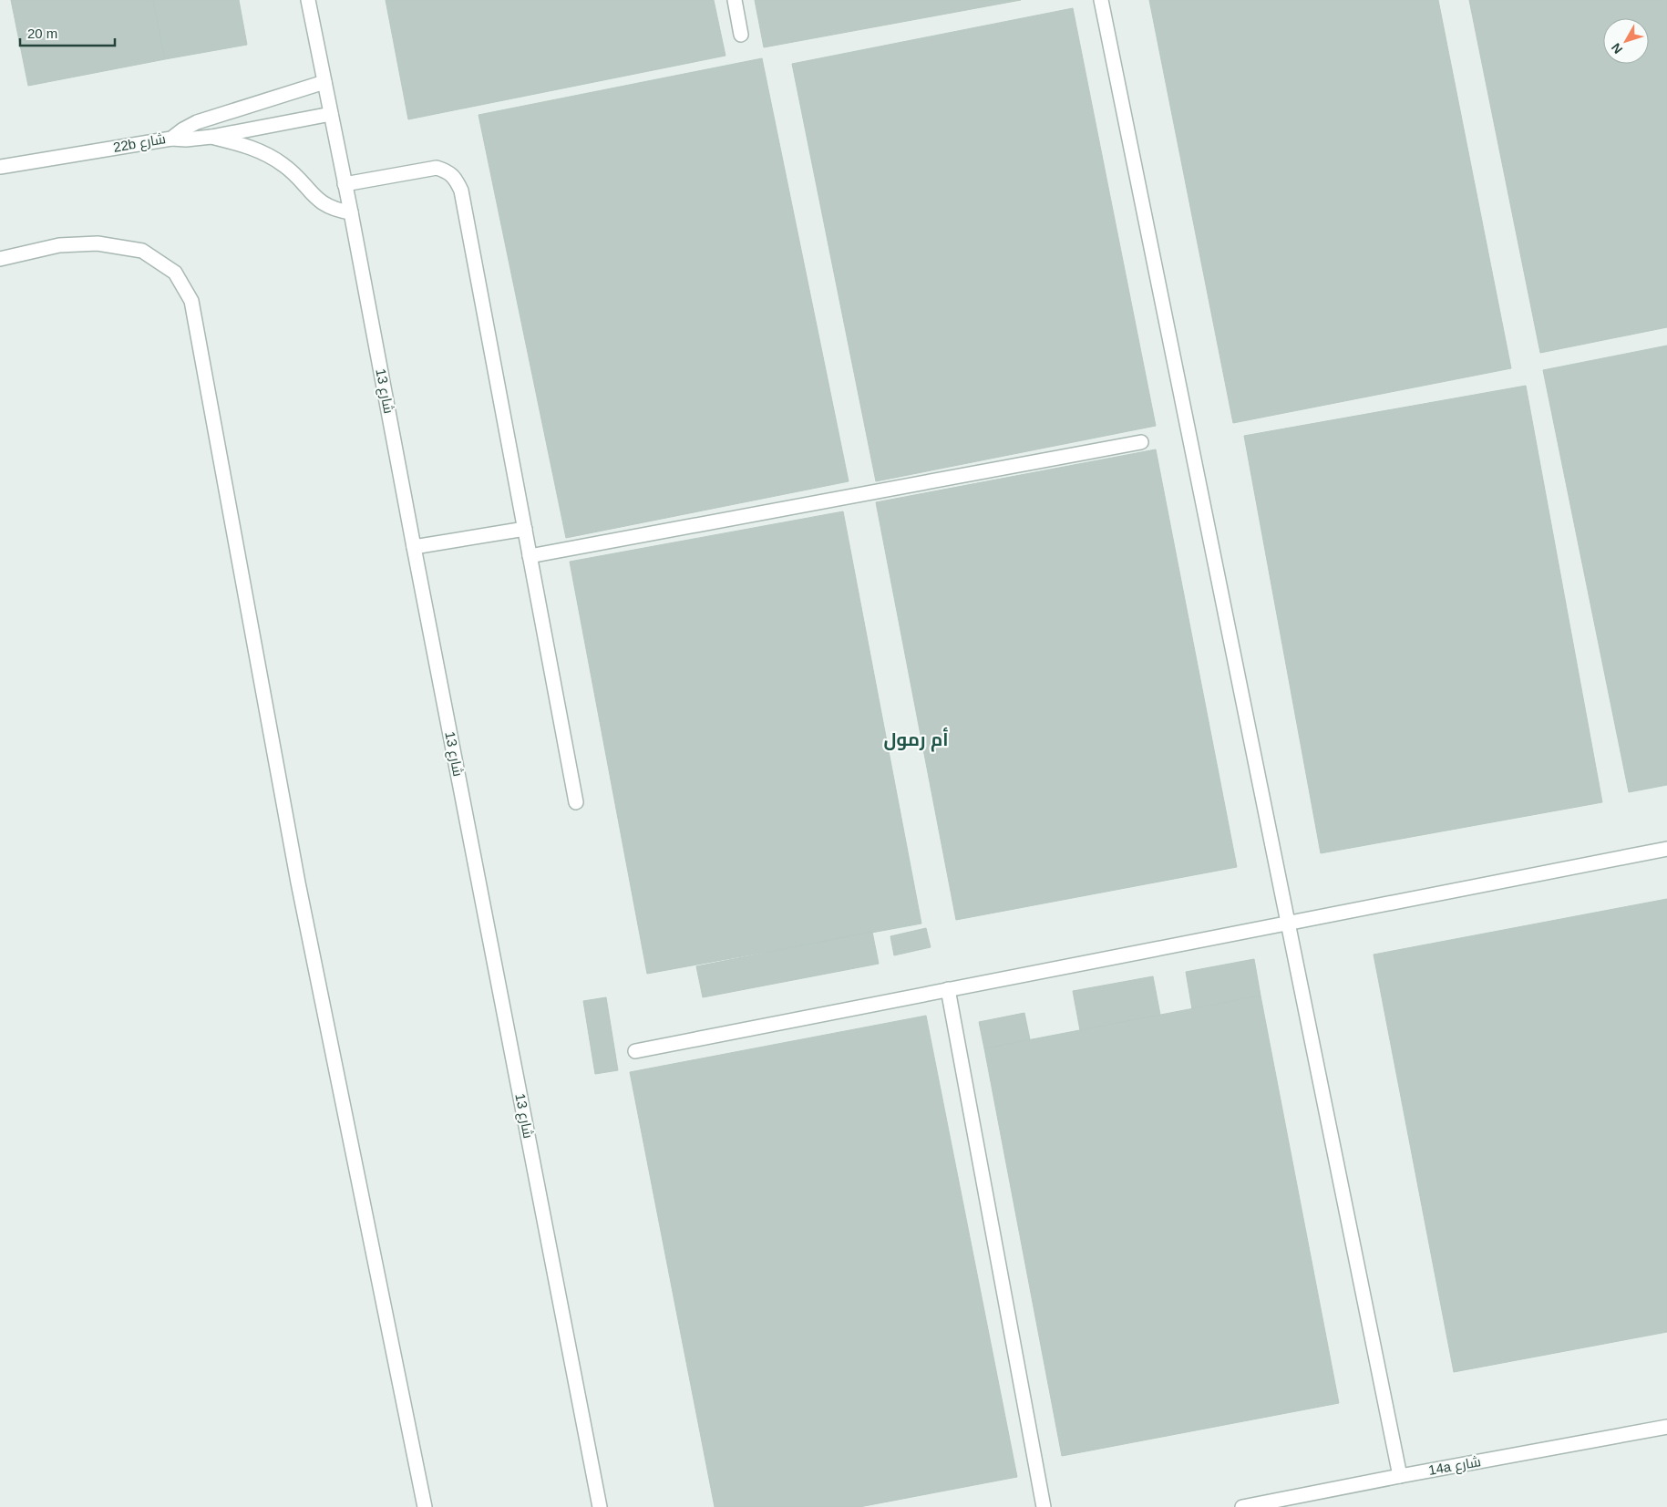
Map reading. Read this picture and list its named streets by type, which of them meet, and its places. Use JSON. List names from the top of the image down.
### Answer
{
  "streets": {
    "street": ["22b شارع", "شارع 13", "14a شارع"]
  },
  "crossings": [
    ["22b شارع", "شارع 13"]
  ],
  "districts": ["أم رمول"],
  "scale_bar": "20 m",
  "north": "bottom left"
}
